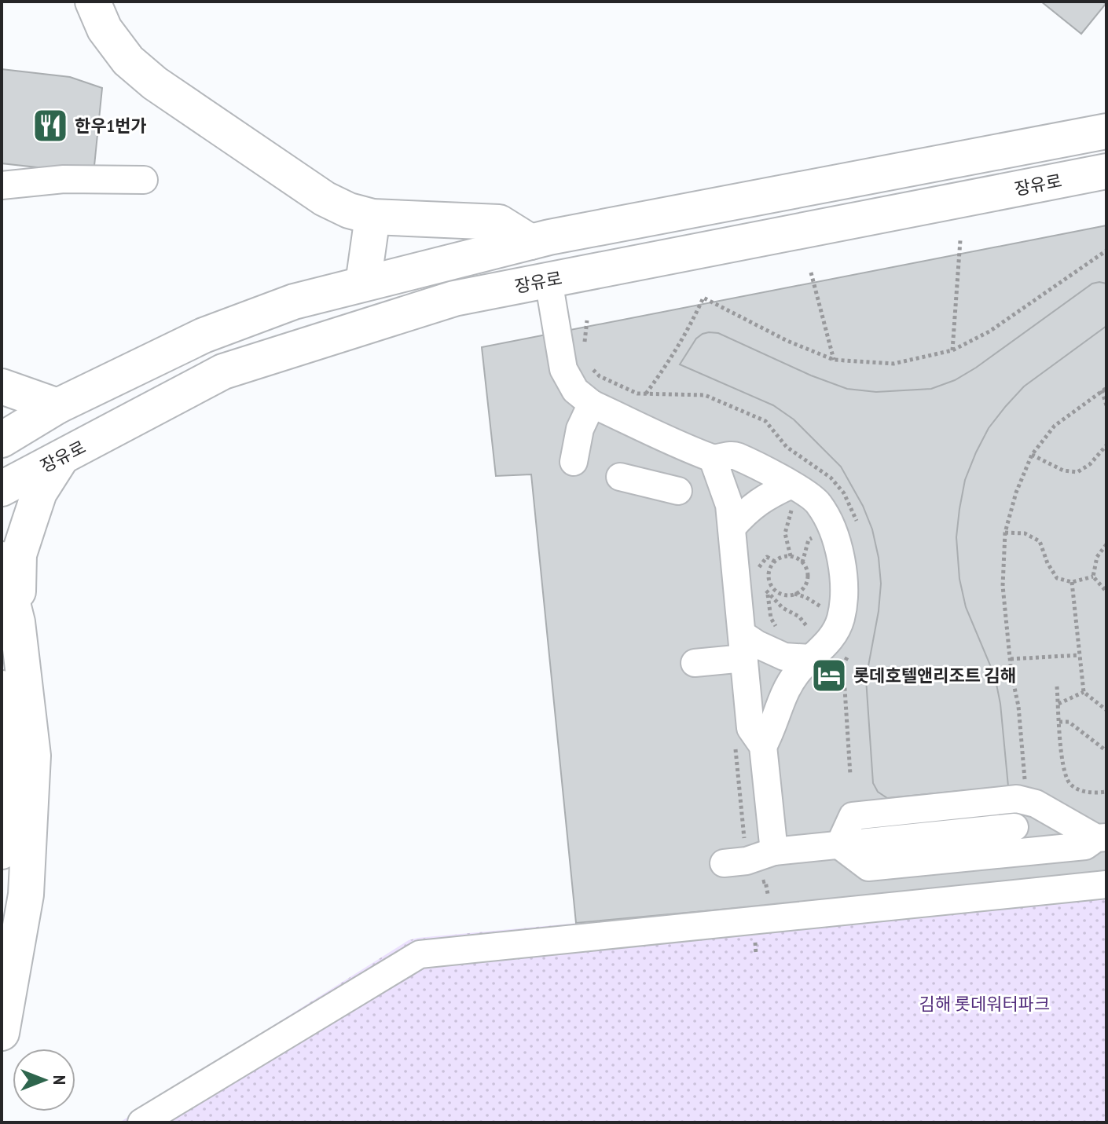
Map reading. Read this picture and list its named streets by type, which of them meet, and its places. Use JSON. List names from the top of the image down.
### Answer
{
  "streets": {
    "main road": ["장유로"]
  },
  "parks": ["김해 롯데워터파크"],
  "places": {
    "restaurant": ["한우1번가"],
    "hotel": ["롯데호텔앤리조트 김해"]
  },
  "north": "right"
}
